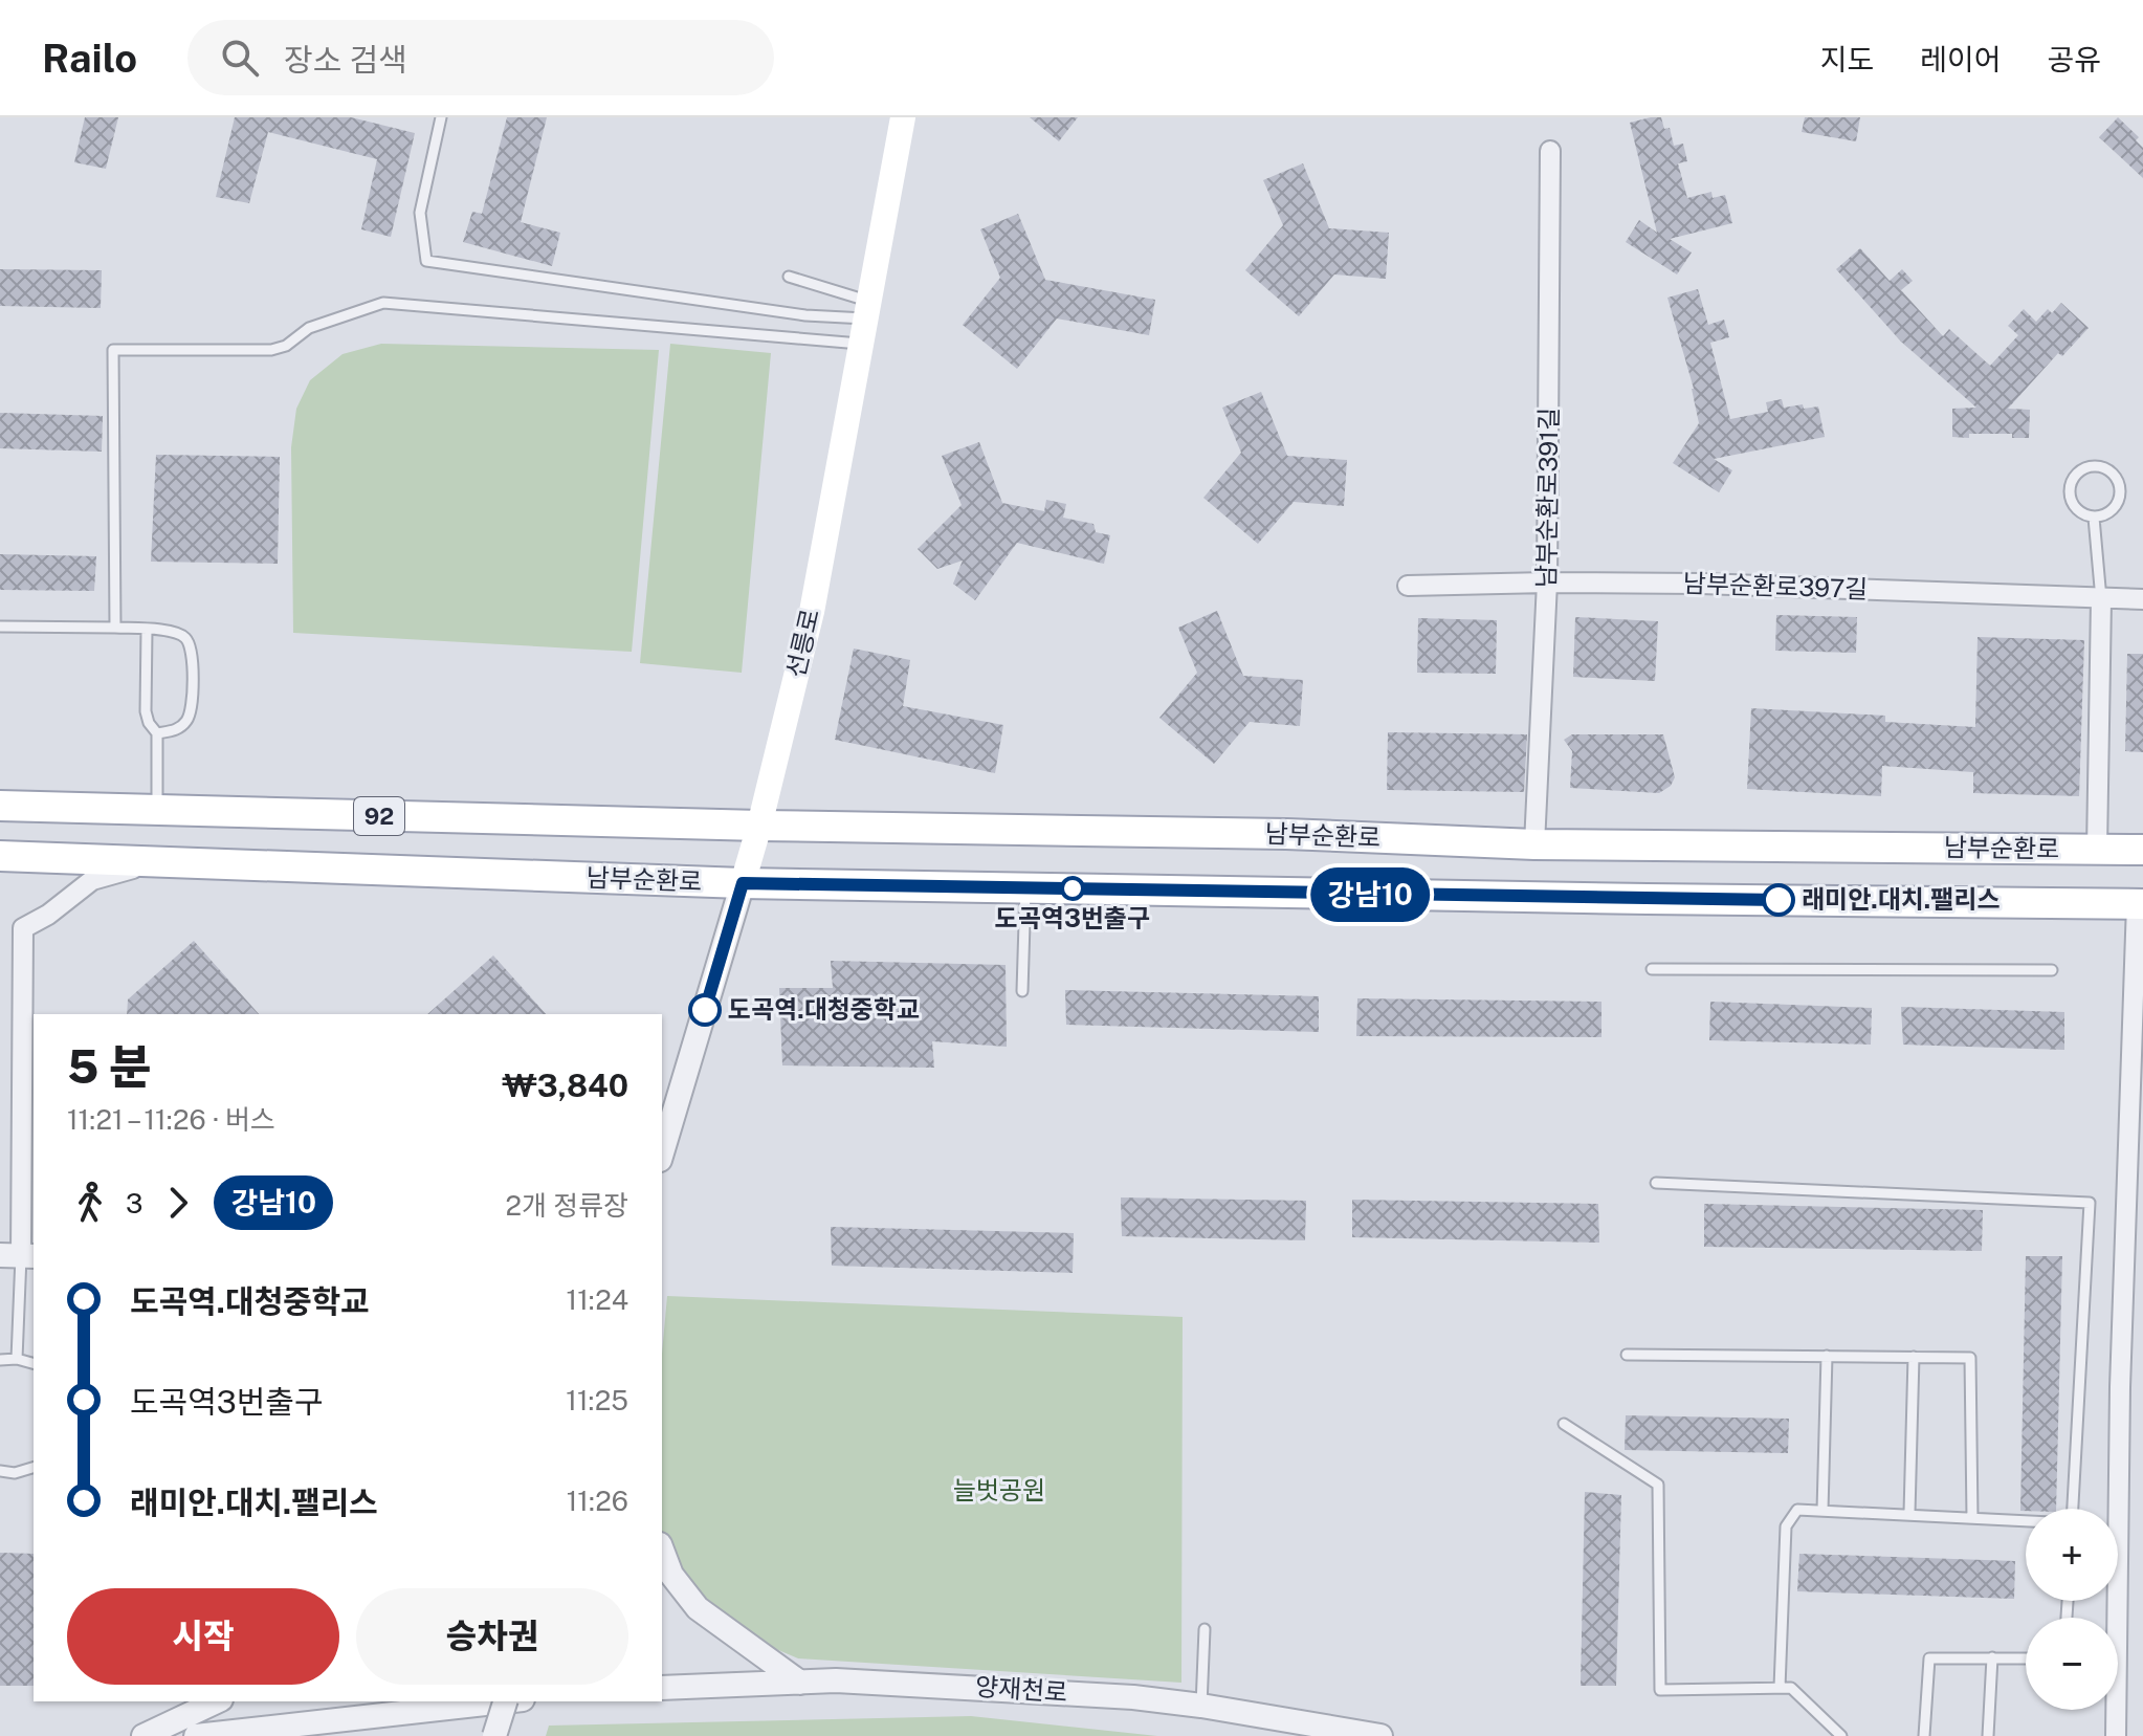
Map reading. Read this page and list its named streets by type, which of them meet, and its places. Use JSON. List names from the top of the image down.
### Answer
{
  "streets": {
    "main road": ["선릉로", "92", "남부순환로"],
    "street": ["남부순환로391길", "남부순환로397길", "양재천로"]
  },
  "crossings": [
    ["남부순환로391길", "남부순환로397길"],
    ["남부순환로391길", "남부순환로"],
    ["선릉로", "남부순환로"]
  ],
  "parks": ["늘벗공원"],
  "places": ["도곡역3번출구", "래미안.대치.팰리스", "도곡역.대청중학교"],
  "lines": ["bus line 강남10"],
  "page": {
    "header": "Railo",
    "search": "장소 검색",
    "nav": ["지도", "레이어", "공유"],
    "on_map": "강남10",
    "heading": ["5 분", "11:21 – 11:26 · 버스", "₩3,840"],
    "legs": ["3", "강남10", "2개 정류장"],
    "list": [
      {
        "name": "도곡역.대청중학교",
        "value": "11:24"
      },
      {
        "name": "도곡역3번출구",
        "value": "11:25"
      },
      {
        "name": "래미안.대치.팰리스",
        "value": "11:26"
      }
    ],
    "map_buttons": ["+", "−"],
    "buttons": ["시작", "승차권"]
  }
}
